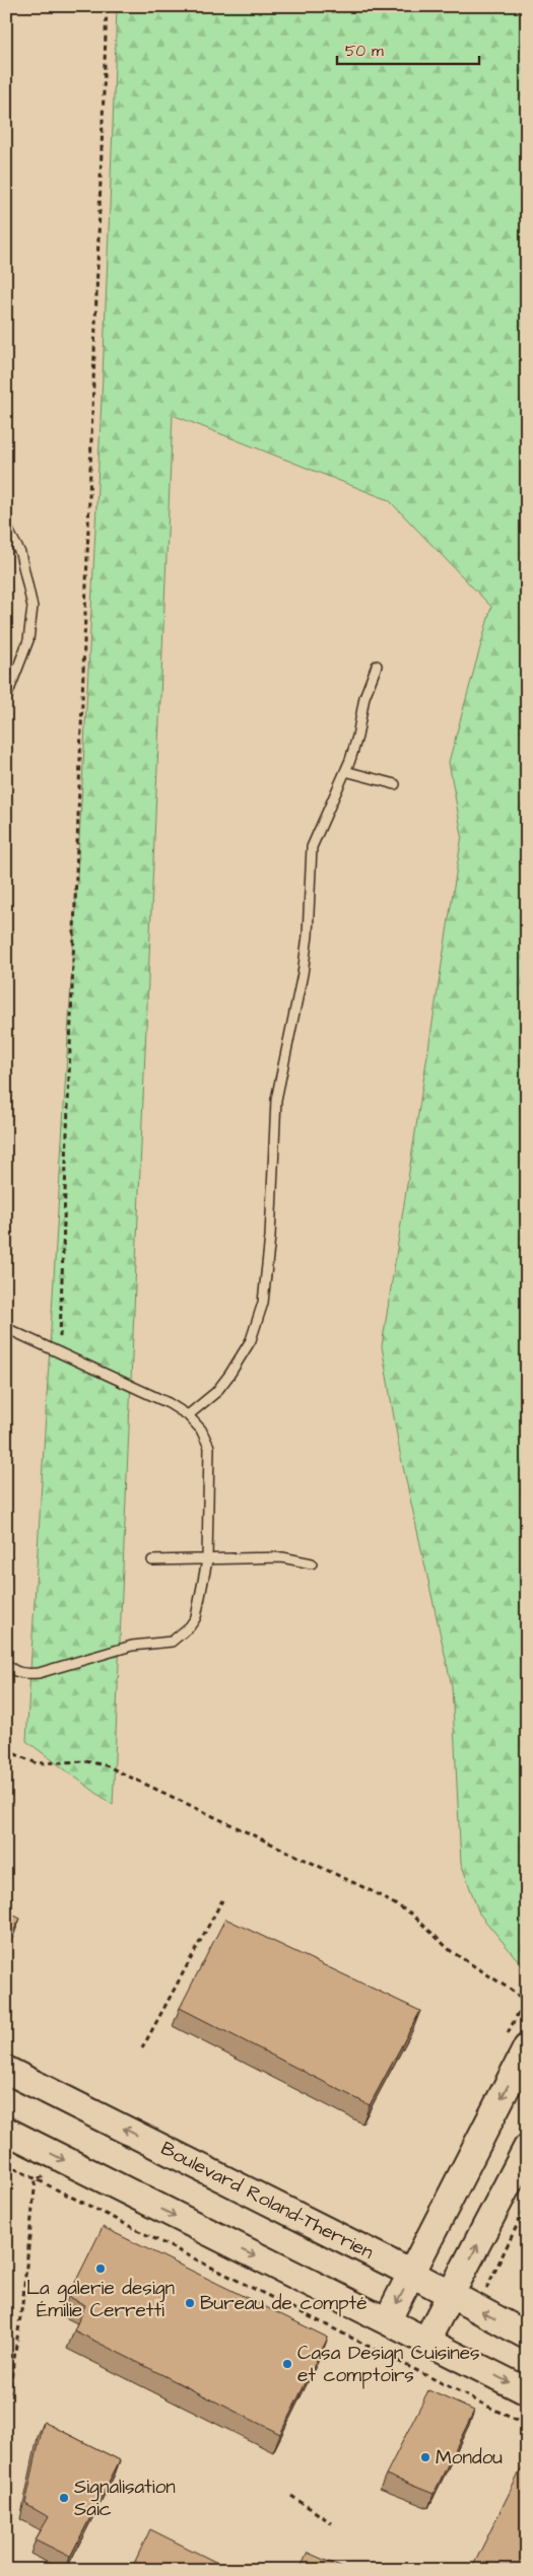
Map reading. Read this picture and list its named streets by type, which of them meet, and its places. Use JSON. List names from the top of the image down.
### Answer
{
  "streets": {
    "main road": ["Boulevard Roland-Therrien"]
  },
  "places": [
    "La galerie design Émilie Cerretti",
    "Bureau de compté",
    "Casa Design Cuisines et comptoirs",
    "Mondou",
    "Signalisation Saic"
  ],
  "scale_bar": "50 m"
}
